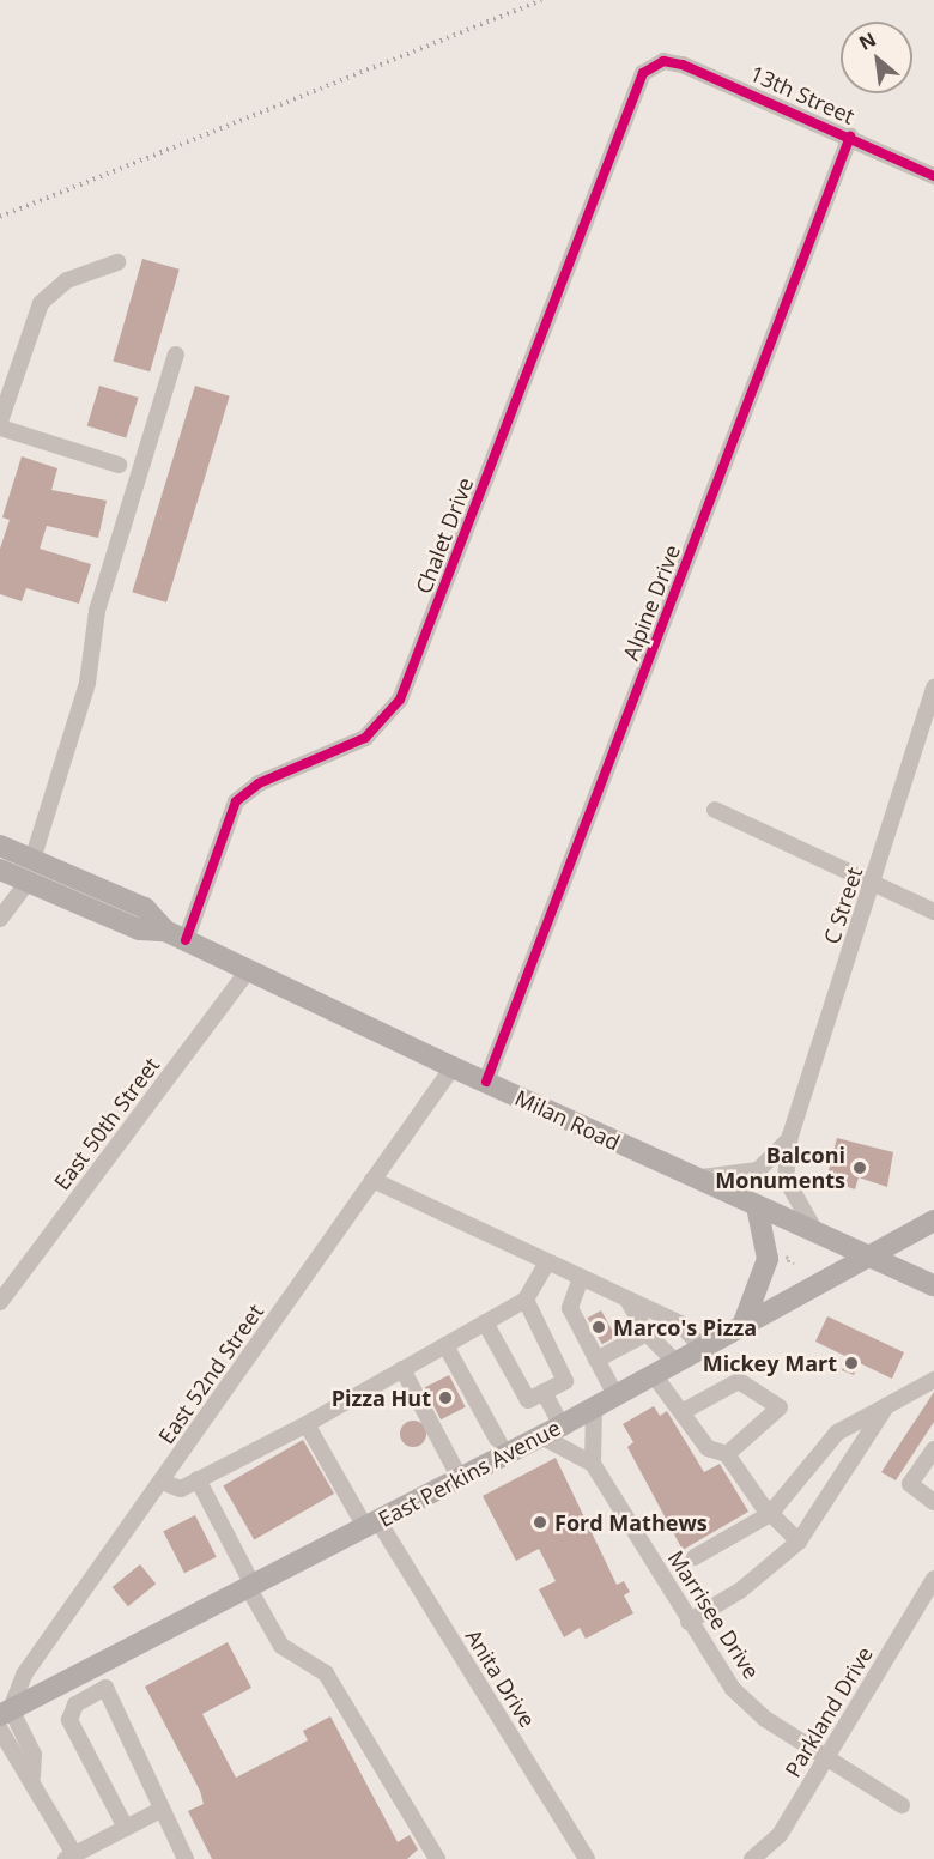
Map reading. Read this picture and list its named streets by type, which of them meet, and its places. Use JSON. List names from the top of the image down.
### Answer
{
  "streets": {
    "main road": ["Milan Road", "East Perkins Avenue"],
    "street": [
      "13th Street",
      "Chalet Drive",
      "Alpine Drive",
      "C Street",
      "East 50th Street",
      "East 52nd Street",
      "Marrisee Drive",
      "Anita Drive",
      "Parkland Drive"
    ]
  },
  "crossings": [
    ["13th Street", "Chalet Drive"],
    ["13th Street", "Alpine Drive"],
    ["Chalet Drive", "Milan Road"],
    ["Alpine Drive", "Milan Road"],
    ["C Street", "Milan Road"],
    ["Milan Road", "East 50th Street"],
    ["Milan Road", "East 52nd Street"],
    ["Milan Road", "East Perkins Avenue"],
    ["East 52nd Street", "East Perkins Avenue"],
    ["East Perkins Avenue", "Marrisee Drive"],
    ["East Perkins Avenue", "Anita Drive"],
    ["Marrisee Drive", "Parkland Drive"]
  ],
  "places": [
    "Balconi Monuments",
    "Marco's Pizza",
    "Mickey Mart",
    "Pizza Hut",
    "Ford Mathews"
  ],
  "north": "top left"
}
